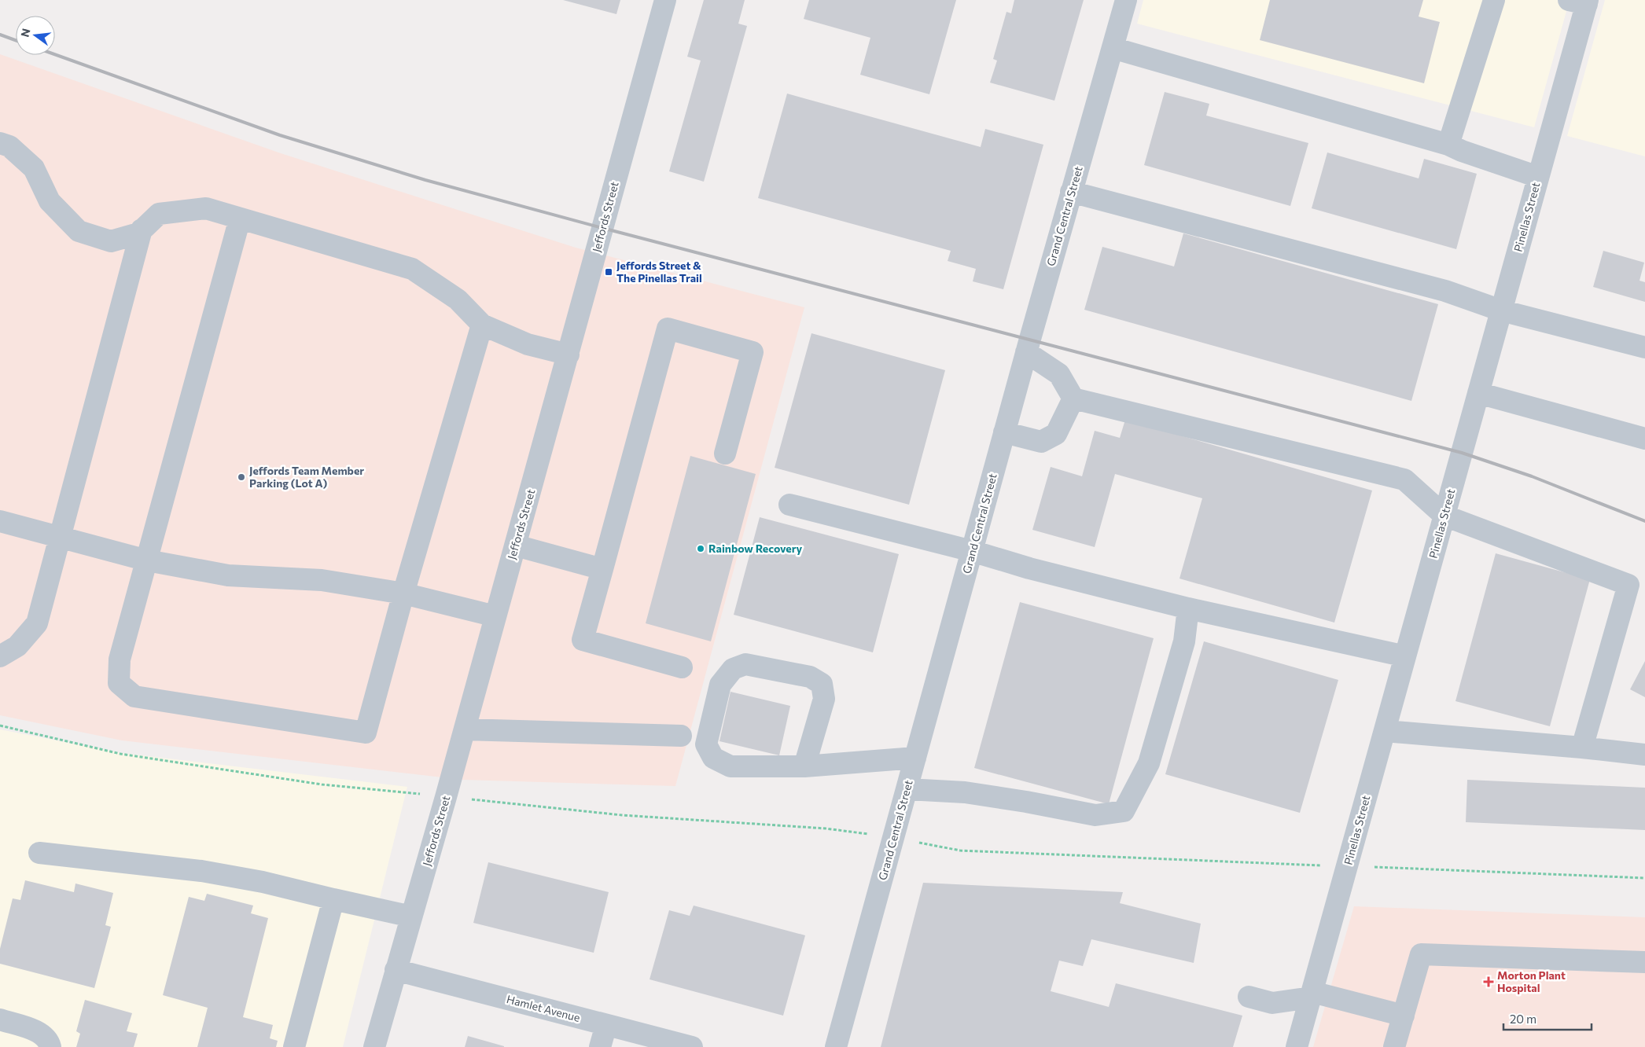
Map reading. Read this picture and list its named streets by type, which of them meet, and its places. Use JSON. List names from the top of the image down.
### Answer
{
  "streets": {
    "street": [
      "Grand Central Street",
      "Jeffords Street",
      "Pinellas Street",
      "Hamlet Avenue"
    ]
  },
  "crossings": [
    ["Jeffords Street", "Hamlet Avenue"]
  ],
  "places": {
    "transit": ["Jeffords Street & The Pinellas Trail"],
    "other": ["Jeffords Team Member Parking (Lot A)", "Rainbow Recovery"],
    "health": ["Morton Plant Hospital"]
  },
  "scale_bar": "20 m",
  "north": "left"
}
